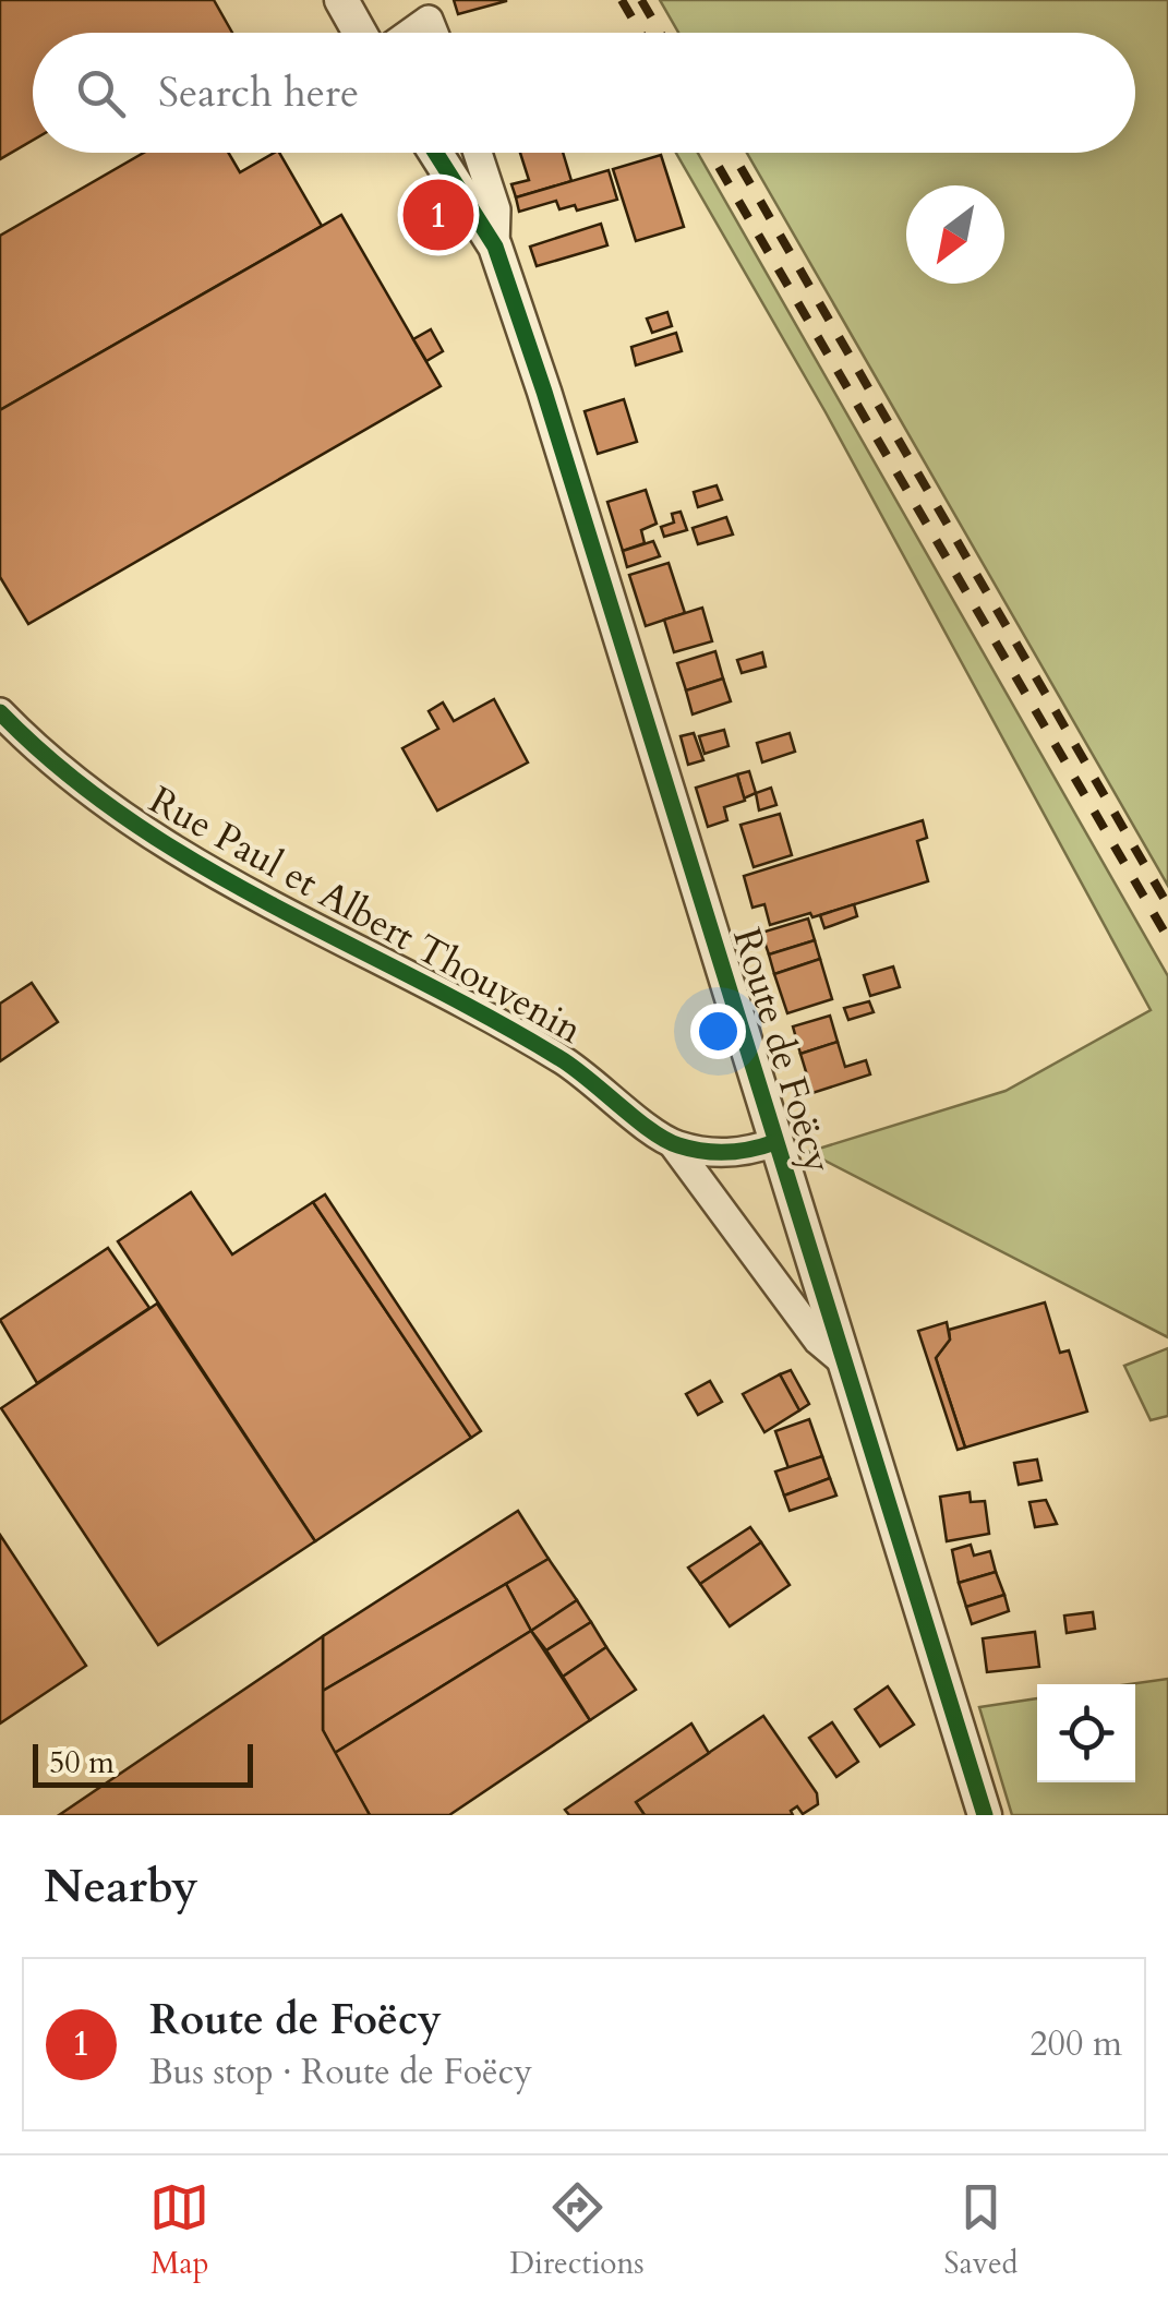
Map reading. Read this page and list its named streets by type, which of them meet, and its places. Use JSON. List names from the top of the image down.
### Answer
{
  "streets": {
    "street": ["Rue Paul et Albert Thouvenin", "Route de Foëcy"]
  },
  "crossings": [
    ["Rue Paul et Albert Thouvenin", "Route de Foëcy"]
  ],
  "scale_bar": "50 m",
  "north": "bottom left",
  "page": {
    "search": "Search here",
    "pins": "1",
    "scale": "50 m",
    "heading": "Nearby",
    "list": [
      {
        "mark": "1",
        "name": "Route de Foëcy",
        "note": "Bus stop · Route de Foëcy",
        "value": "200 m"
      }
    ],
    "nav": ["Map", "Directions", "Saved"]
  }
}
